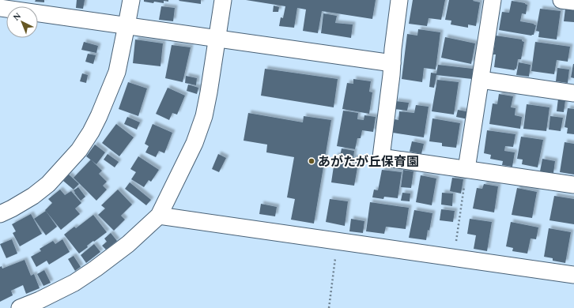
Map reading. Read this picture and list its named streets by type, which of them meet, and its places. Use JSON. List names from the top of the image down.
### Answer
{
  "places": ["あがたが丘保育園"],
  "north": "top left"
}
